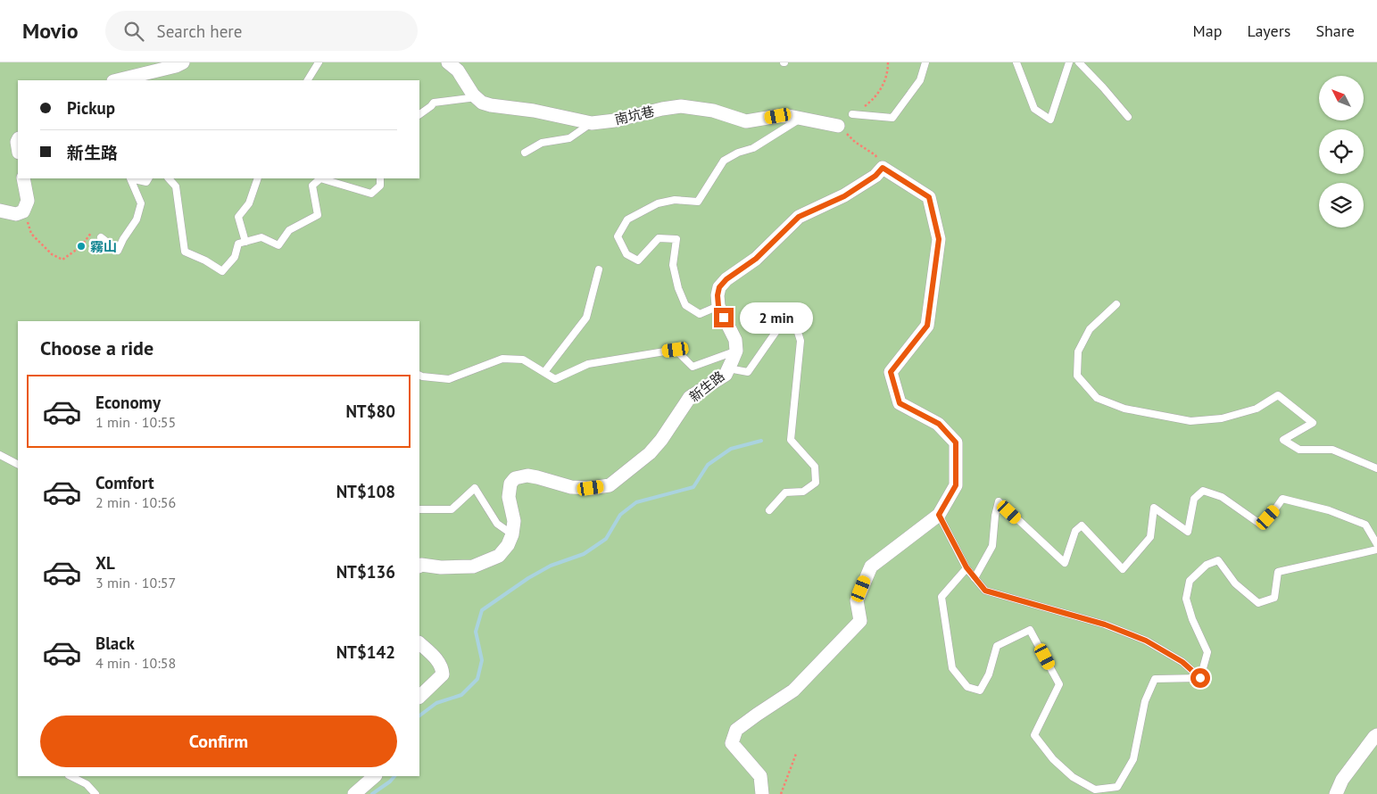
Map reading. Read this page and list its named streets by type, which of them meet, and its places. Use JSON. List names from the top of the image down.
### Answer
{
  "streets": {
    "street": ["南坑巷", "新生路"]
  },
  "places": ["霧山"],
  "north": "top left",
  "page": {
    "header": "Movio",
    "search": "Search here",
    "nav": ["Map", "Layers", "Share"],
    "banner": ["Pickup", "新生路"],
    "bubble": "2 min",
    "heading": "Choose a ride",
    "list": [
      {
        "name": "Economy",
        "note": "1 min · 10:55",
        "value": "NT$80"
      },
      {
        "name": "Comfort",
        "note": "2 min · 10:56",
        "value": "NT$108"
      },
      {
        "name": "XL",
        "note": "3 min · 10:57",
        "value": "NT$136"
      },
      {
        "name": "Black",
        "note": "4 min · 10:58",
        "value": "NT$142"
      }
    ],
    "buttons": "Confirm"
  }
}
